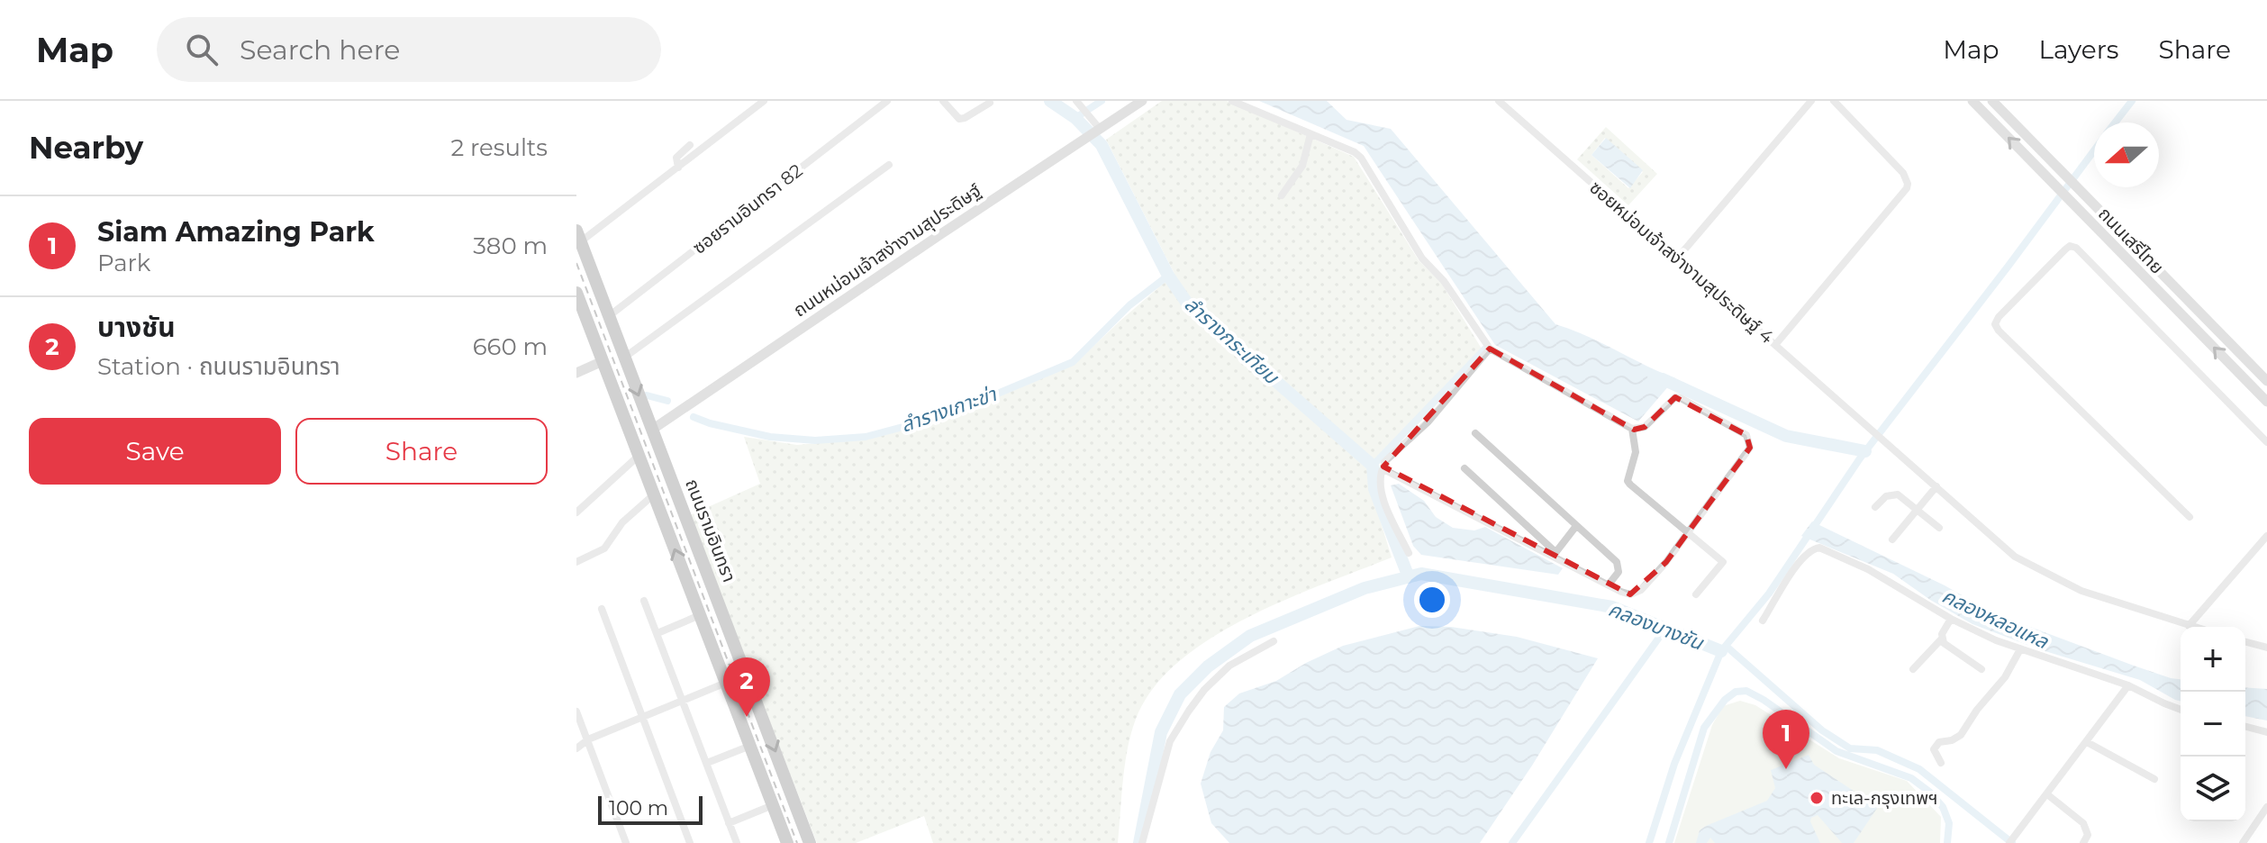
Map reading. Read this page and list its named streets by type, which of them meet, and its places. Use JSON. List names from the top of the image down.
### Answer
{
  "streets": {
    "highway": ["ถนนรามอินทรา"],
    "main road": ["ถนนเสรีไทย", "ถนนหม่อมเจ้าสง่างามสุประดิษฐ์"],
    "street": ["ซอยรามอินทรา 82", "ซอยหม่อมเจ้าสง่างามสุประดิษฐ์ 4"]
  },
  "crossings": [
    ["ซอยรามอินทรา 82", "ถนนรามอินทรา"],
    ["ถนนหม่อมเจ้าสง่างามสุประดิษฐ์", "ถนนรามอินทรา"]
  ],
  "water": [
    "ลำรางกระเทียม",
    "ลำรางเกาะข่า",
    "คลองหลอแหล",
    "คลองบางชัน"
  ],
  "places": ["ทะเล-กรุงเทพฯ"],
  "scale_bar": "100 m",
  "north": "left",
  "page": {
    "header": "Map",
    "search": "Search here",
    "nav": ["Map", "Layers", "Share"],
    "heading": ["Nearby", "2 results"],
    "list": [
      {
        "mark": "1",
        "name": "Siam Amazing Park",
        "note": "Park",
        "value": "380 m"
      },
      {
        "mark": "2",
        "name": "บางชัน",
        "note": "Station · ถนนรามอินทรา",
        "value": "660 m"
      }
    ],
    "buttons": ["Save", "Share"],
    "map_buttons": ["+", "−"],
    "pins": ["2", "1"],
    "scale": "100 m"
  }
}
